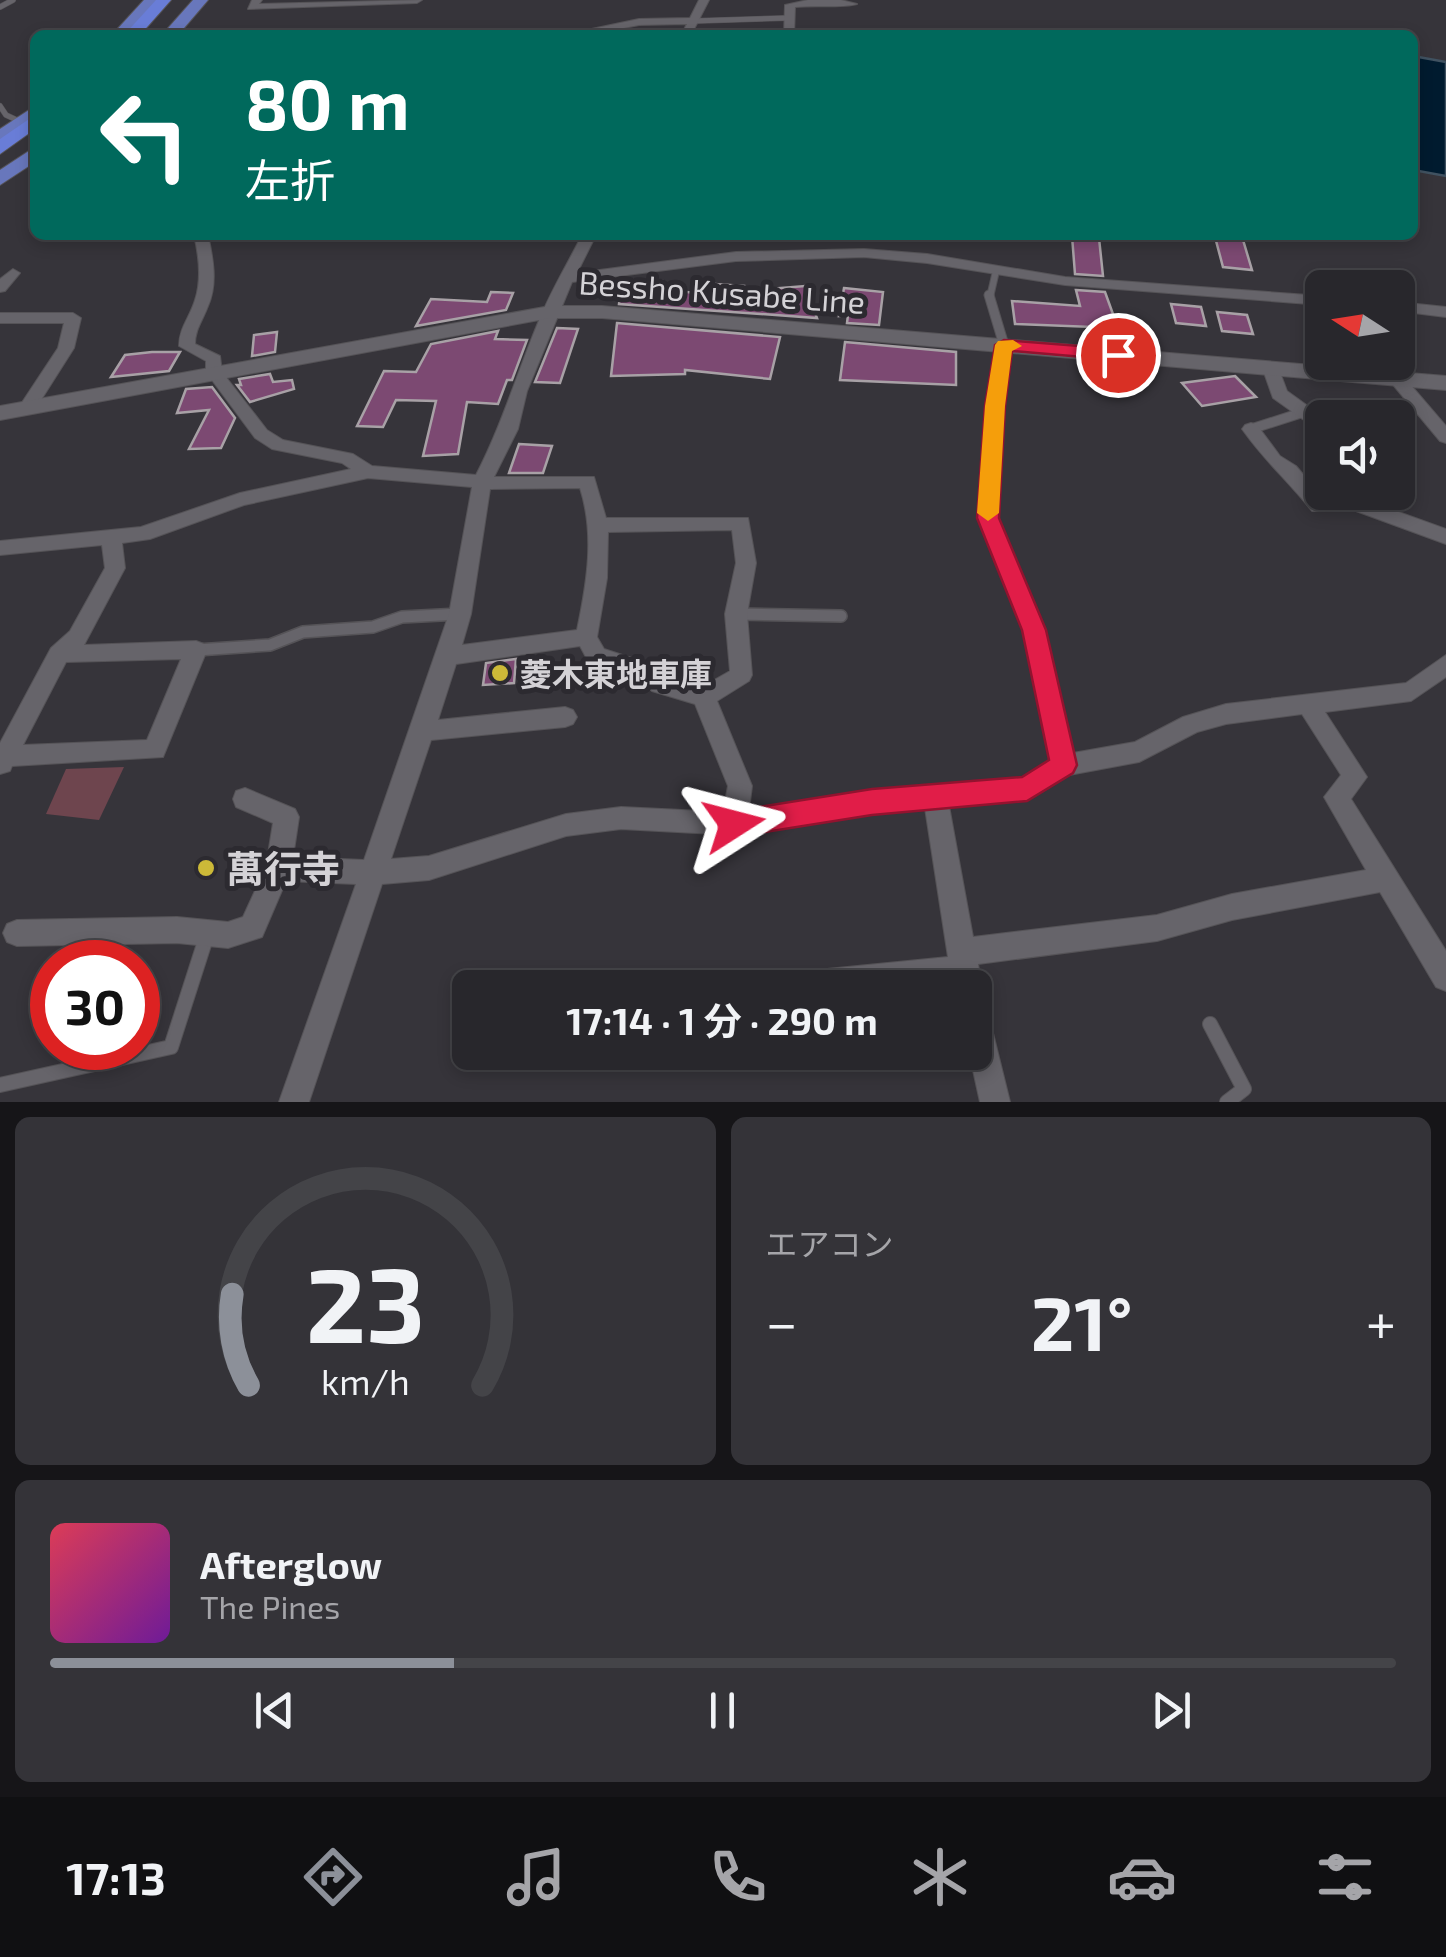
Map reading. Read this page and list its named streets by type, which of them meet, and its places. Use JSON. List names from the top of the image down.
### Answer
{
  "streets": {
    "main road": ["Bessho Kusabe Line"]
  },
  "places": ["菱木東地車庫", "萬行寺"],
  "north": "left",
  "page": {
    "turn": ["80 m", "左折"],
    "limit": "30",
    "trip": "17:14 · 1 分 · 290 m",
    "tile": "エアコン",
    "heat": ["−", "21°", "+"],
    "song": ["Afterglow", "The Pines"],
    "tabs": "17:13",
    "gauge": ["23", "km/h"]
  }
}
